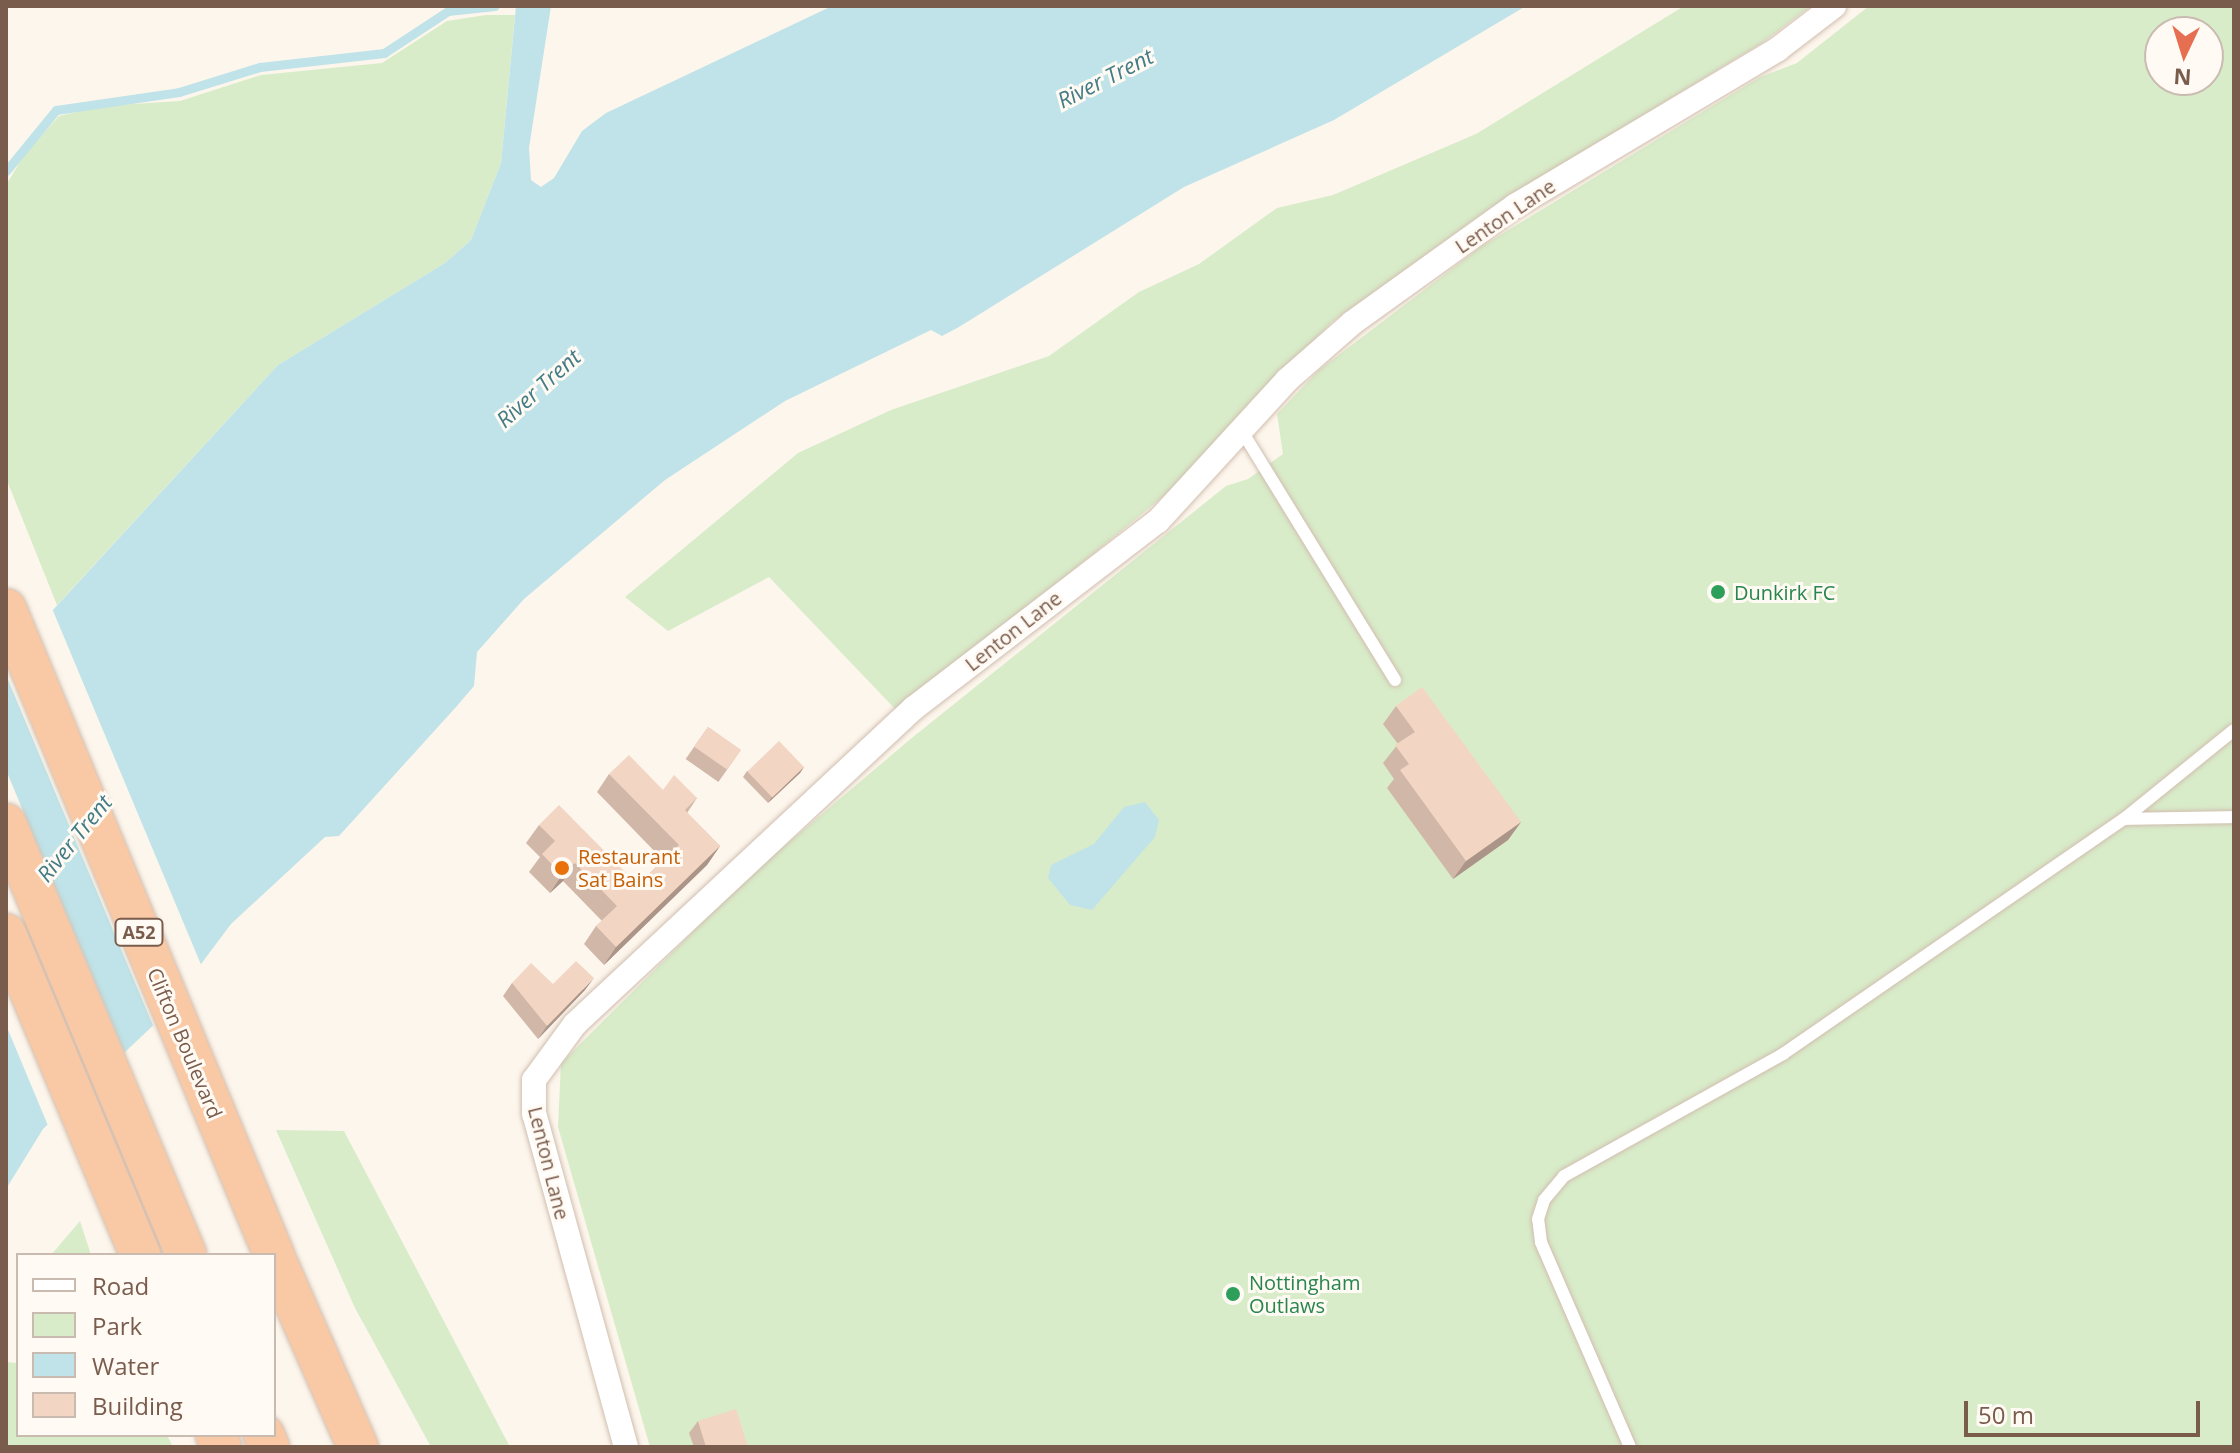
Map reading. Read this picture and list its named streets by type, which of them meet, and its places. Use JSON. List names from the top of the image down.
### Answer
{
  "streets": {
    "highway": ["A52", "Clifton Boulevard"],
    "street": ["Lenton Lane"]
  },
  "water": ["River Trent"],
  "places": ["Dunkirk FC", "Restaurant Sat Bains", "Nottingham Outlaws"],
  "legend": [
    "Road",
    "Park",
    "Water",
    "Building"
  ],
  "scale_bar": "50 m",
  "north": "bottom"
}
